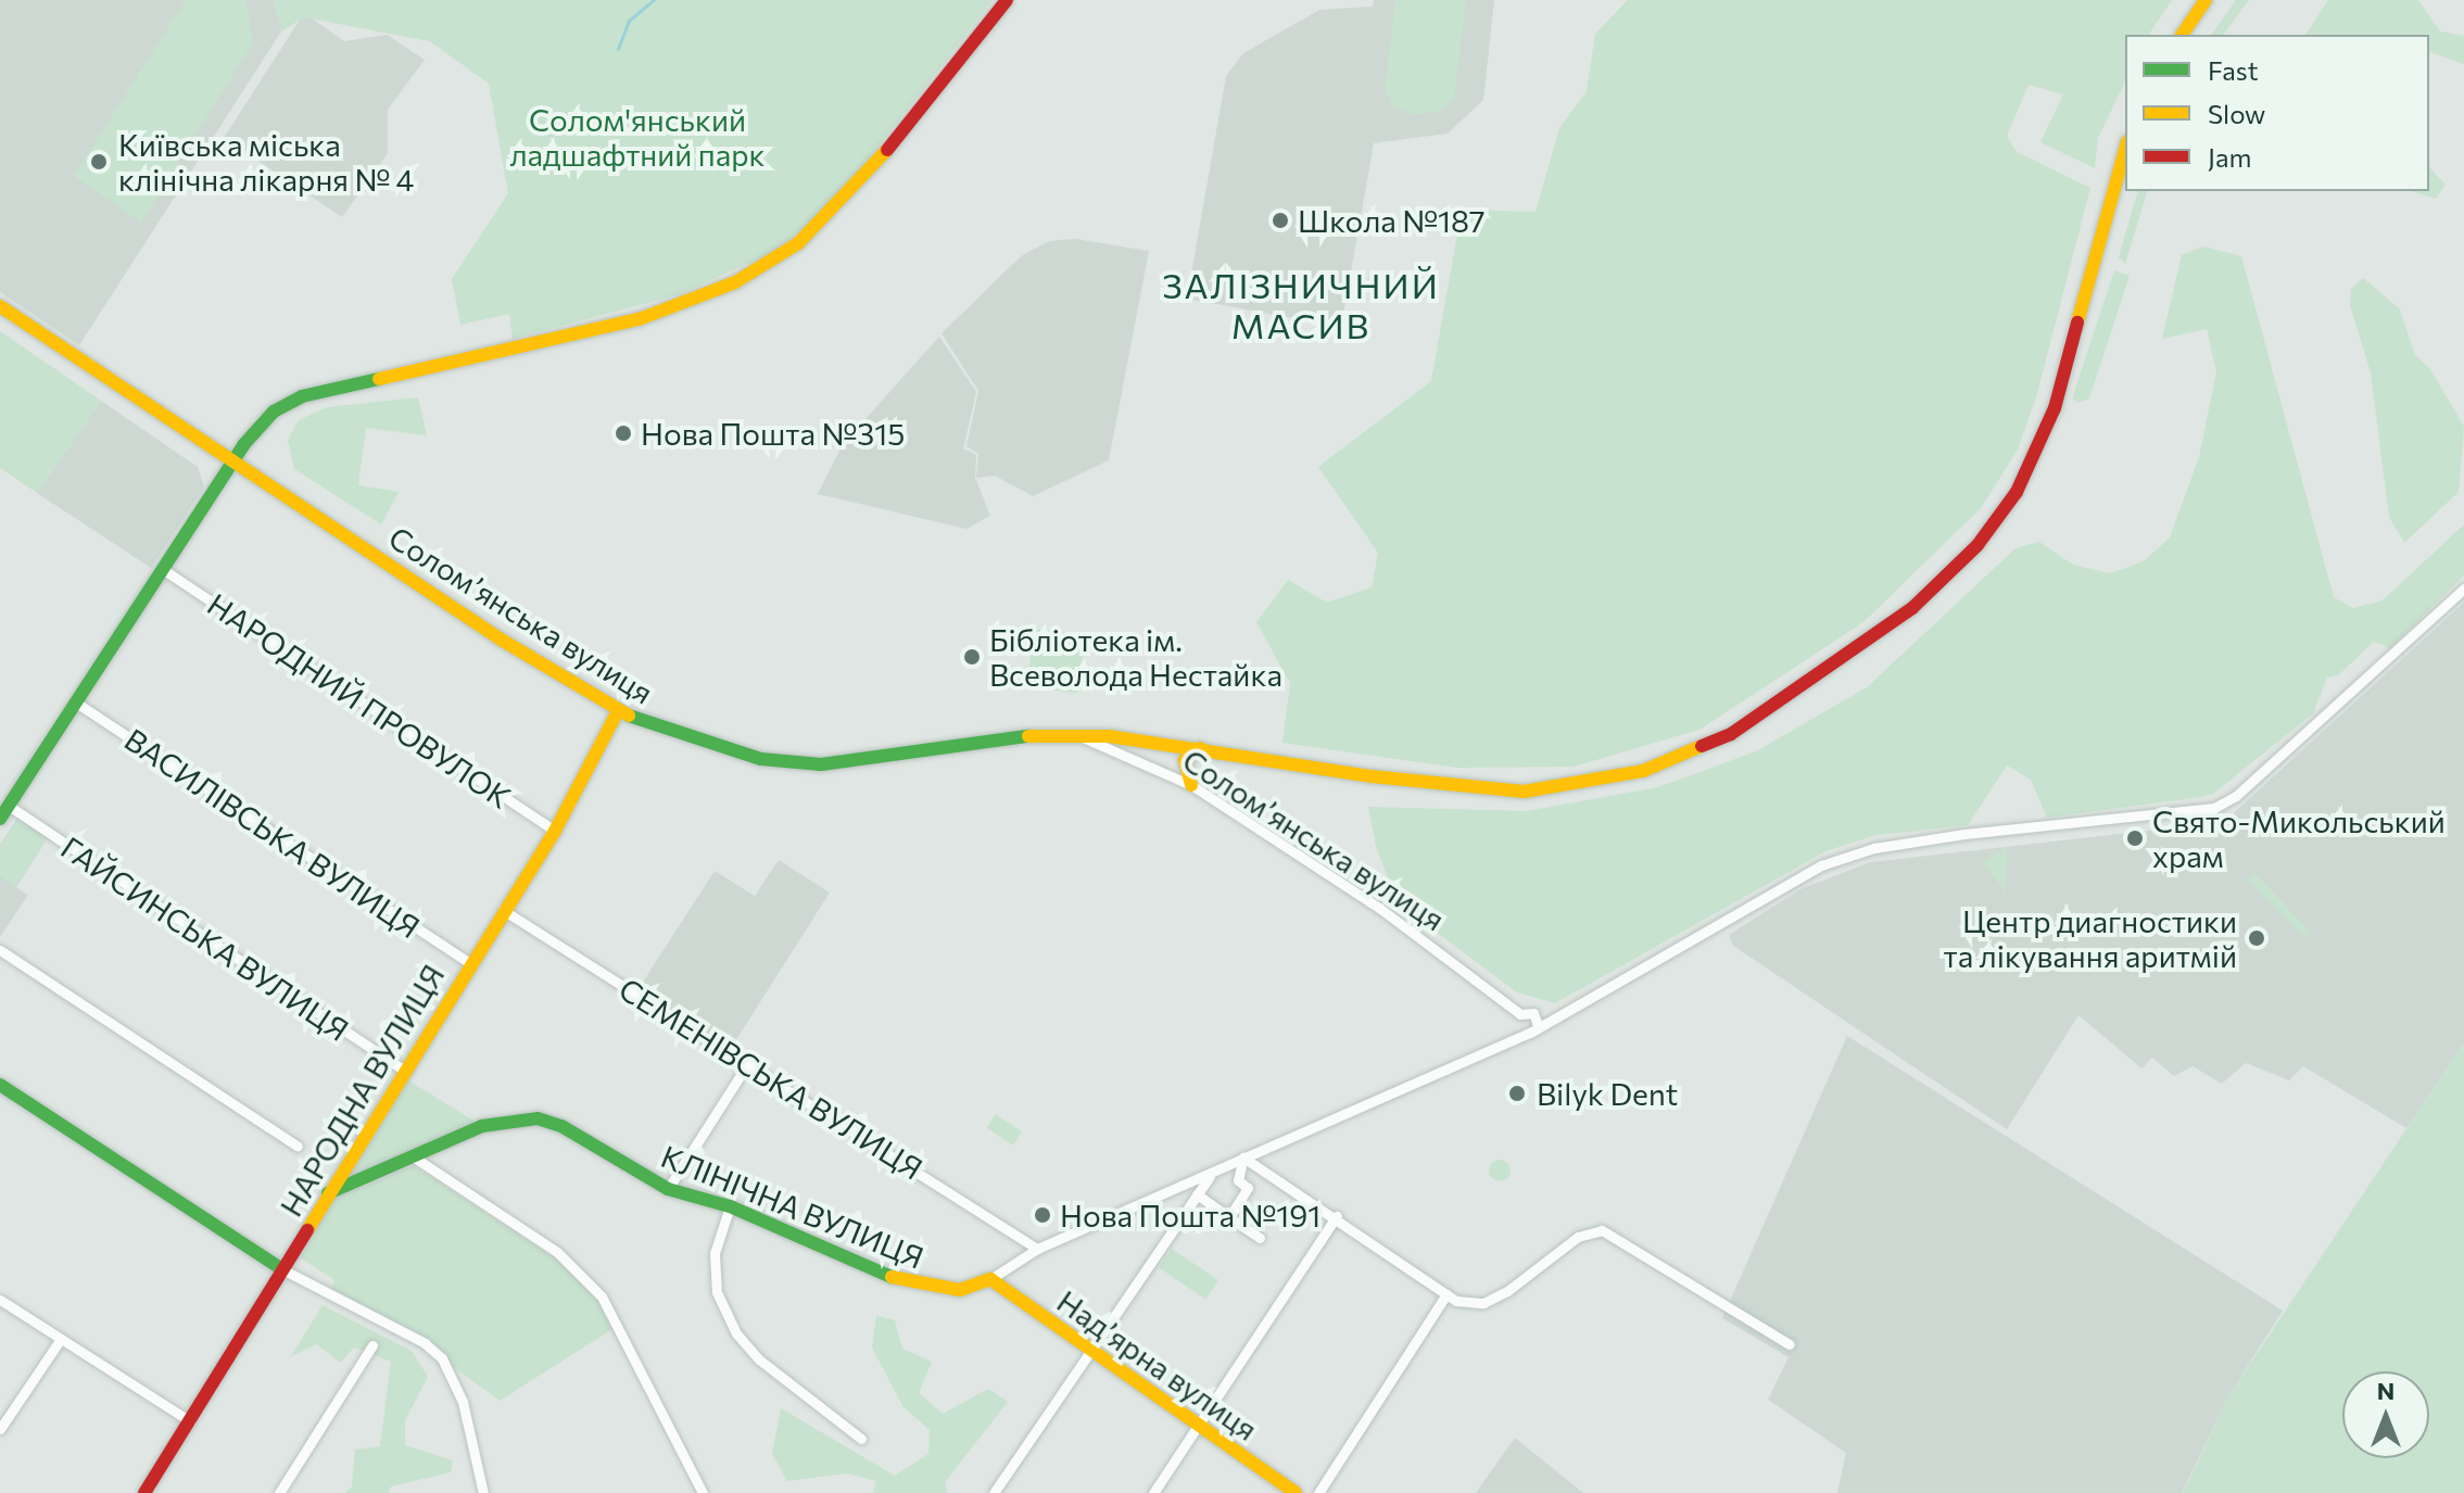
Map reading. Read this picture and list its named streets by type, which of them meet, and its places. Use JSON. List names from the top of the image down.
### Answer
{
  "streets": {
    "street": [
      "Соломʼянська вулиця",
      "НАРОДНИЙ ПРОВУЛОК",
      "ВАСИЛІВСЬКА ВУЛИЦЯ",
      "ГАЙСИНСЬКА ВУЛИЦЯ",
      "СЕМЕНІВСЬКА ВУЛИЦЯ",
      "НАРОДНА ВУЛИЦЯ",
      "КЛІНІЧНА ВУЛИЦЯ",
      "Надʼярна вулиця"
    ]
  },
  "crossings": [
    ["Соломʼянська вулиця", "НАРОДНА ВУЛИЦЯ"],
    ["Соломʼянська вулиця", "КЛІНІЧНА ВУЛИЦЯ"],
    ["НАРОДНИЙ ПРОВУЛОК", "НАРОДНА ВУЛИЦЯ"],
    ["ВАСИЛІВСЬКА ВУЛИЦЯ", "НАРОДНА ВУЛИЦЯ"],
    ["ГАЙСИНСЬКА ВУЛИЦЯ", "НАРОДНА ВУЛИЦЯ"],
    ["СЕМЕНІВСЬКА ВУЛИЦЯ", "НАРОДНА ВУЛИЦЯ"],
    ["СЕМЕНІВСЬКА ВУЛИЦЯ", "КЛІНІЧНА ВУЛИЦЯ"],
    ["НАРОДНА ВУЛИЦЯ", "КЛІНІЧНА ВУЛИЦЯ"],
    ["КЛІНІЧНА ВУЛИЦЯ", "Надʼярна вулиця"]
  ],
  "districts": ["ЗАЛІЗНИЧНИЙ МАСИВ"],
  "parks": ["Солом'янський ладшафтний парк"],
  "places": [
    "Київська міська клінічна лікарня № 4",
    "Школа №187",
    "Нова Пошта №315",
    "Бібліотека ім. Всеволода Нестайка",
    "Свято-Микольський храм",
    "Центр диагностики та лікування аритмій",
    "Bilyk Dent",
    "Нова Пошта №191"
  ],
  "legend": ["Fast", "Slow", "Jam"],
  "north": "top"
}
